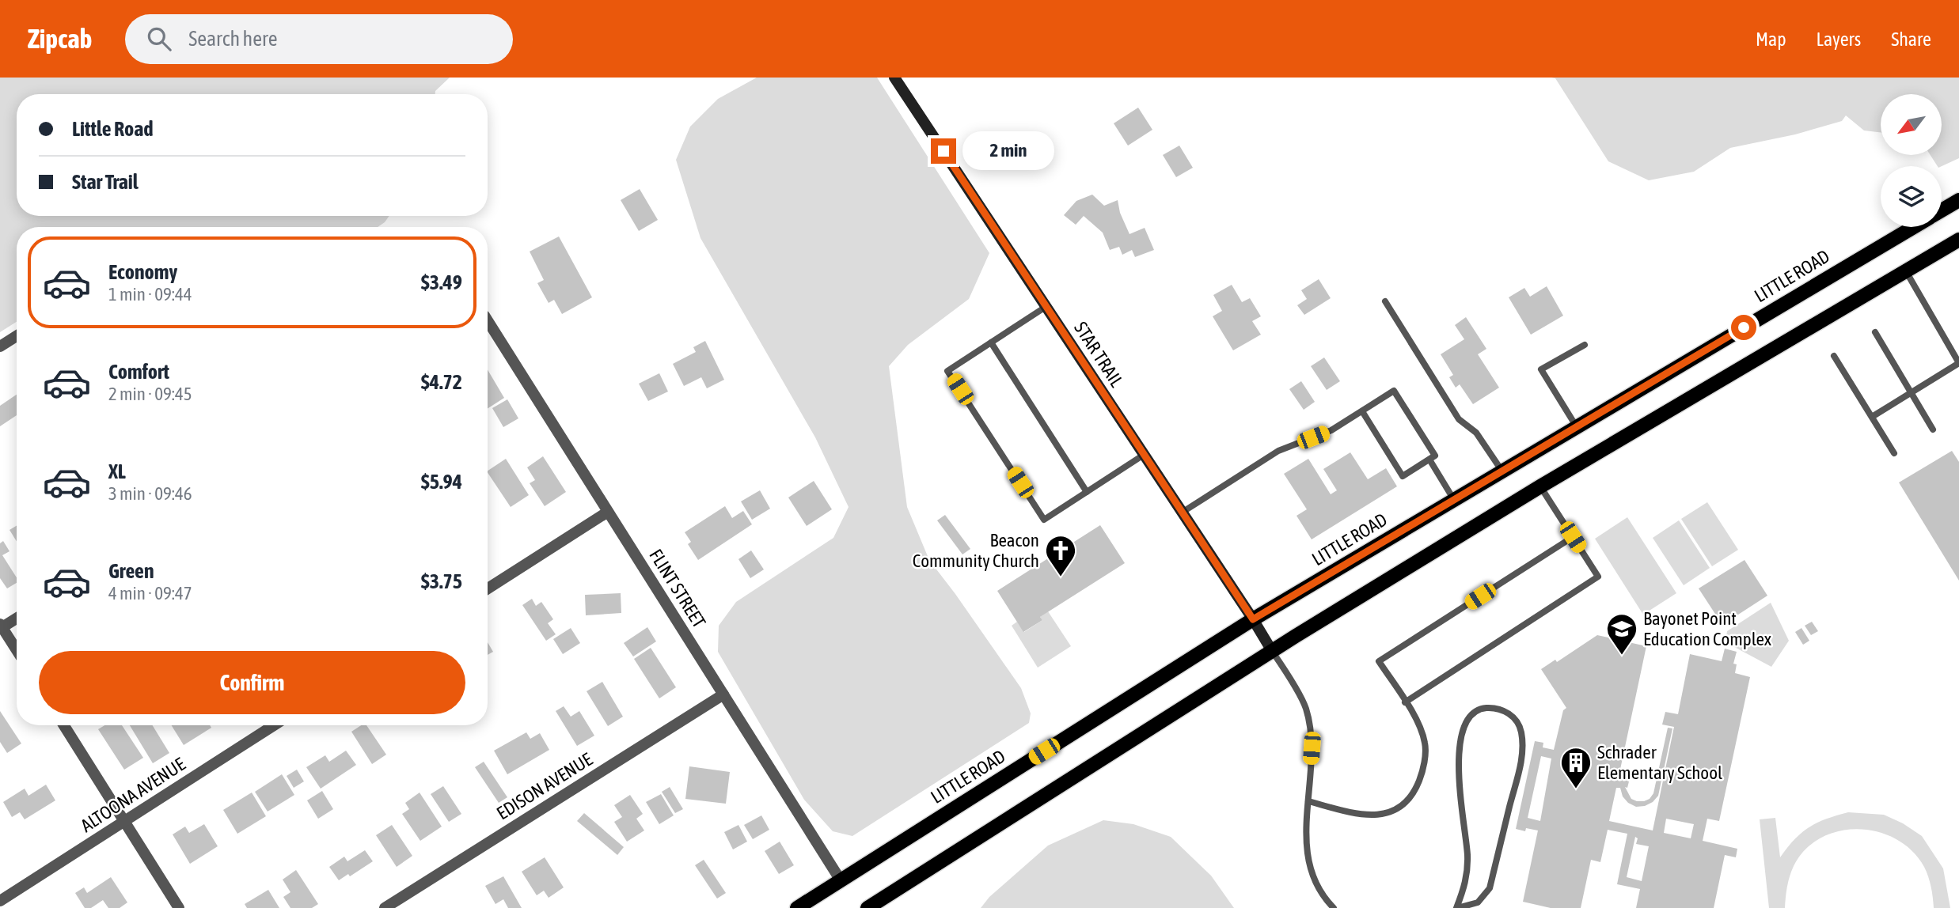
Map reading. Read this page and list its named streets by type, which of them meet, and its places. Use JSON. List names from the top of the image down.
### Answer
{
  "streets": {
    "main road": ["LITTLE ROAD"],
    "street": [
      "STAR TRAIL",
      "FLINT STREET",
      "EDISON AVENUE",
      "ALTOONA AVENUE"
    ]
  },
  "crossings": [
    ["LITTLE ROAD", "STAR TRAIL"],
    ["LITTLE ROAD", "FLINT STREET"],
    ["FLINT STREET", "EDISON AVENUE"]
  ],
  "places": {
    "church": ["Beacon Community Church"],
    "school or university": ["Bayonet Point Education Complex"],
    "building": ["Schrader Elementary School"]
  },
  "north": "bottom left",
  "page": {
    "header": "Zipcab",
    "search": "Search here",
    "nav": ["Map", "Layers", "Share"],
    "banner": ["Little Road", "Star Trail"],
    "bubble": "2 min",
    "list": [
      {
        "name": "Economy",
        "note": "1 min · 09:44",
        "value": "$3.49"
      },
      {
        "name": "Comfort",
        "note": "2 min · 09:45",
        "value": "$4.72"
      },
      {
        "name": "XL",
        "note": "3 min · 09:46",
        "value": "$5.94"
      },
      {
        "name": "Green",
        "note": "4 min · 09:47",
        "value": "$3.75"
      }
    ],
    "buttons": "Confirm"
  }
}
